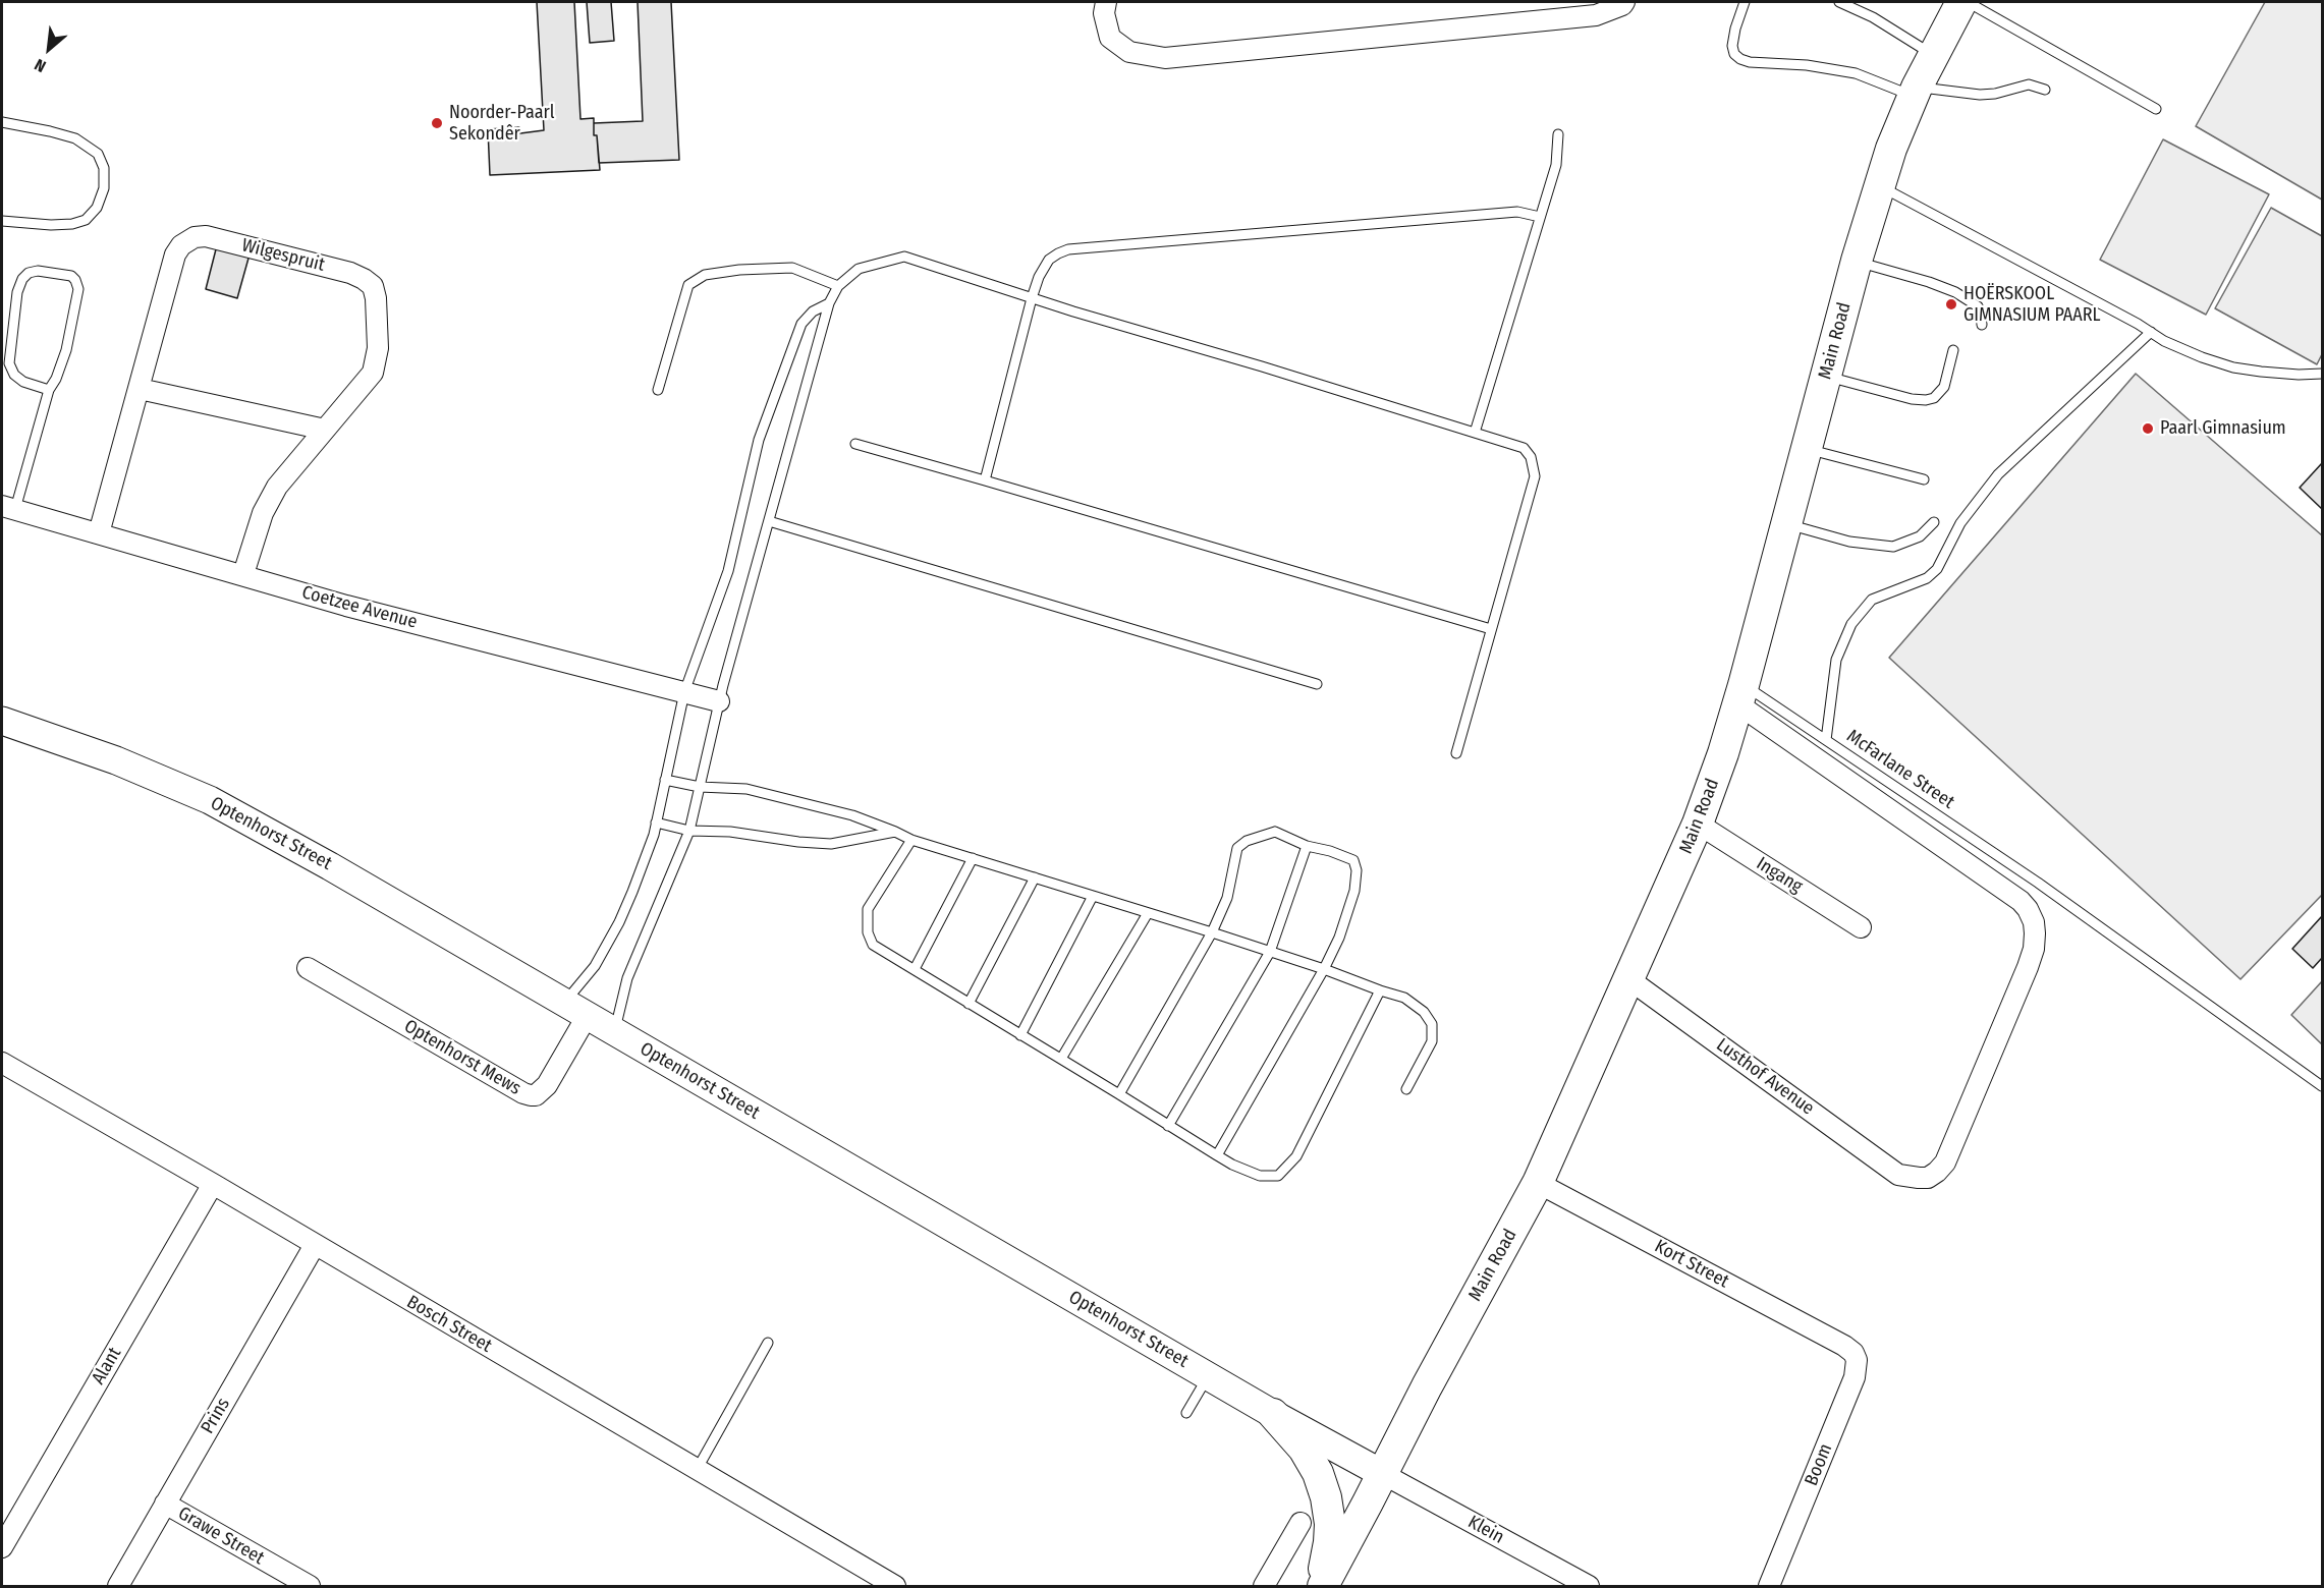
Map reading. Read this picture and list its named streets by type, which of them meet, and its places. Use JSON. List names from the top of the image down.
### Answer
{
  "streets": {
    "main road": ["Main Road", "Optenhorst Street"],
    "street": [
      "Wilgespruit",
      "Coetzee Avenue",
      "Ingang",
      "Optenhorst Mews",
      "Lusthof Avenue",
      "Kort Street",
      "Bosch Street",
      "Alant",
      "Prins",
      "Boom",
      "Klein",
      "Grawe Street"
    ],
    "lane": ["McFarlane Street"]
  },
  "crossings": [
    ["Wilgespruit", "Coetzee Avenue"],
    ["Main Road", "McFarlane Street"],
    ["Main Road", "Optenhorst Street"],
    ["Main Road", "Ingang"],
    ["Main Road", "Lusthof Avenue"],
    ["Main Road", "Kort Street"],
    ["Main Road", "Klein"],
    ["McFarlane Street", "Lusthof Avenue"],
    ["Optenhorst Street", "Optenhorst Mews"],
    ["Optenhorst Street", "Klein"],
    ["Kort Street", "Boom"],
    ["Bosch Street", "Alant"],
    ["Bosch Street", "Prins"],
    ["Prins", "Grawe Street"]
  ],
  "places": ["Noorder-Paarl Sekondêr", "HOËRSKOOL GIMNASIUM PAARL", "Paarl Gimnasium"],
  "north": "bottom left"
}
